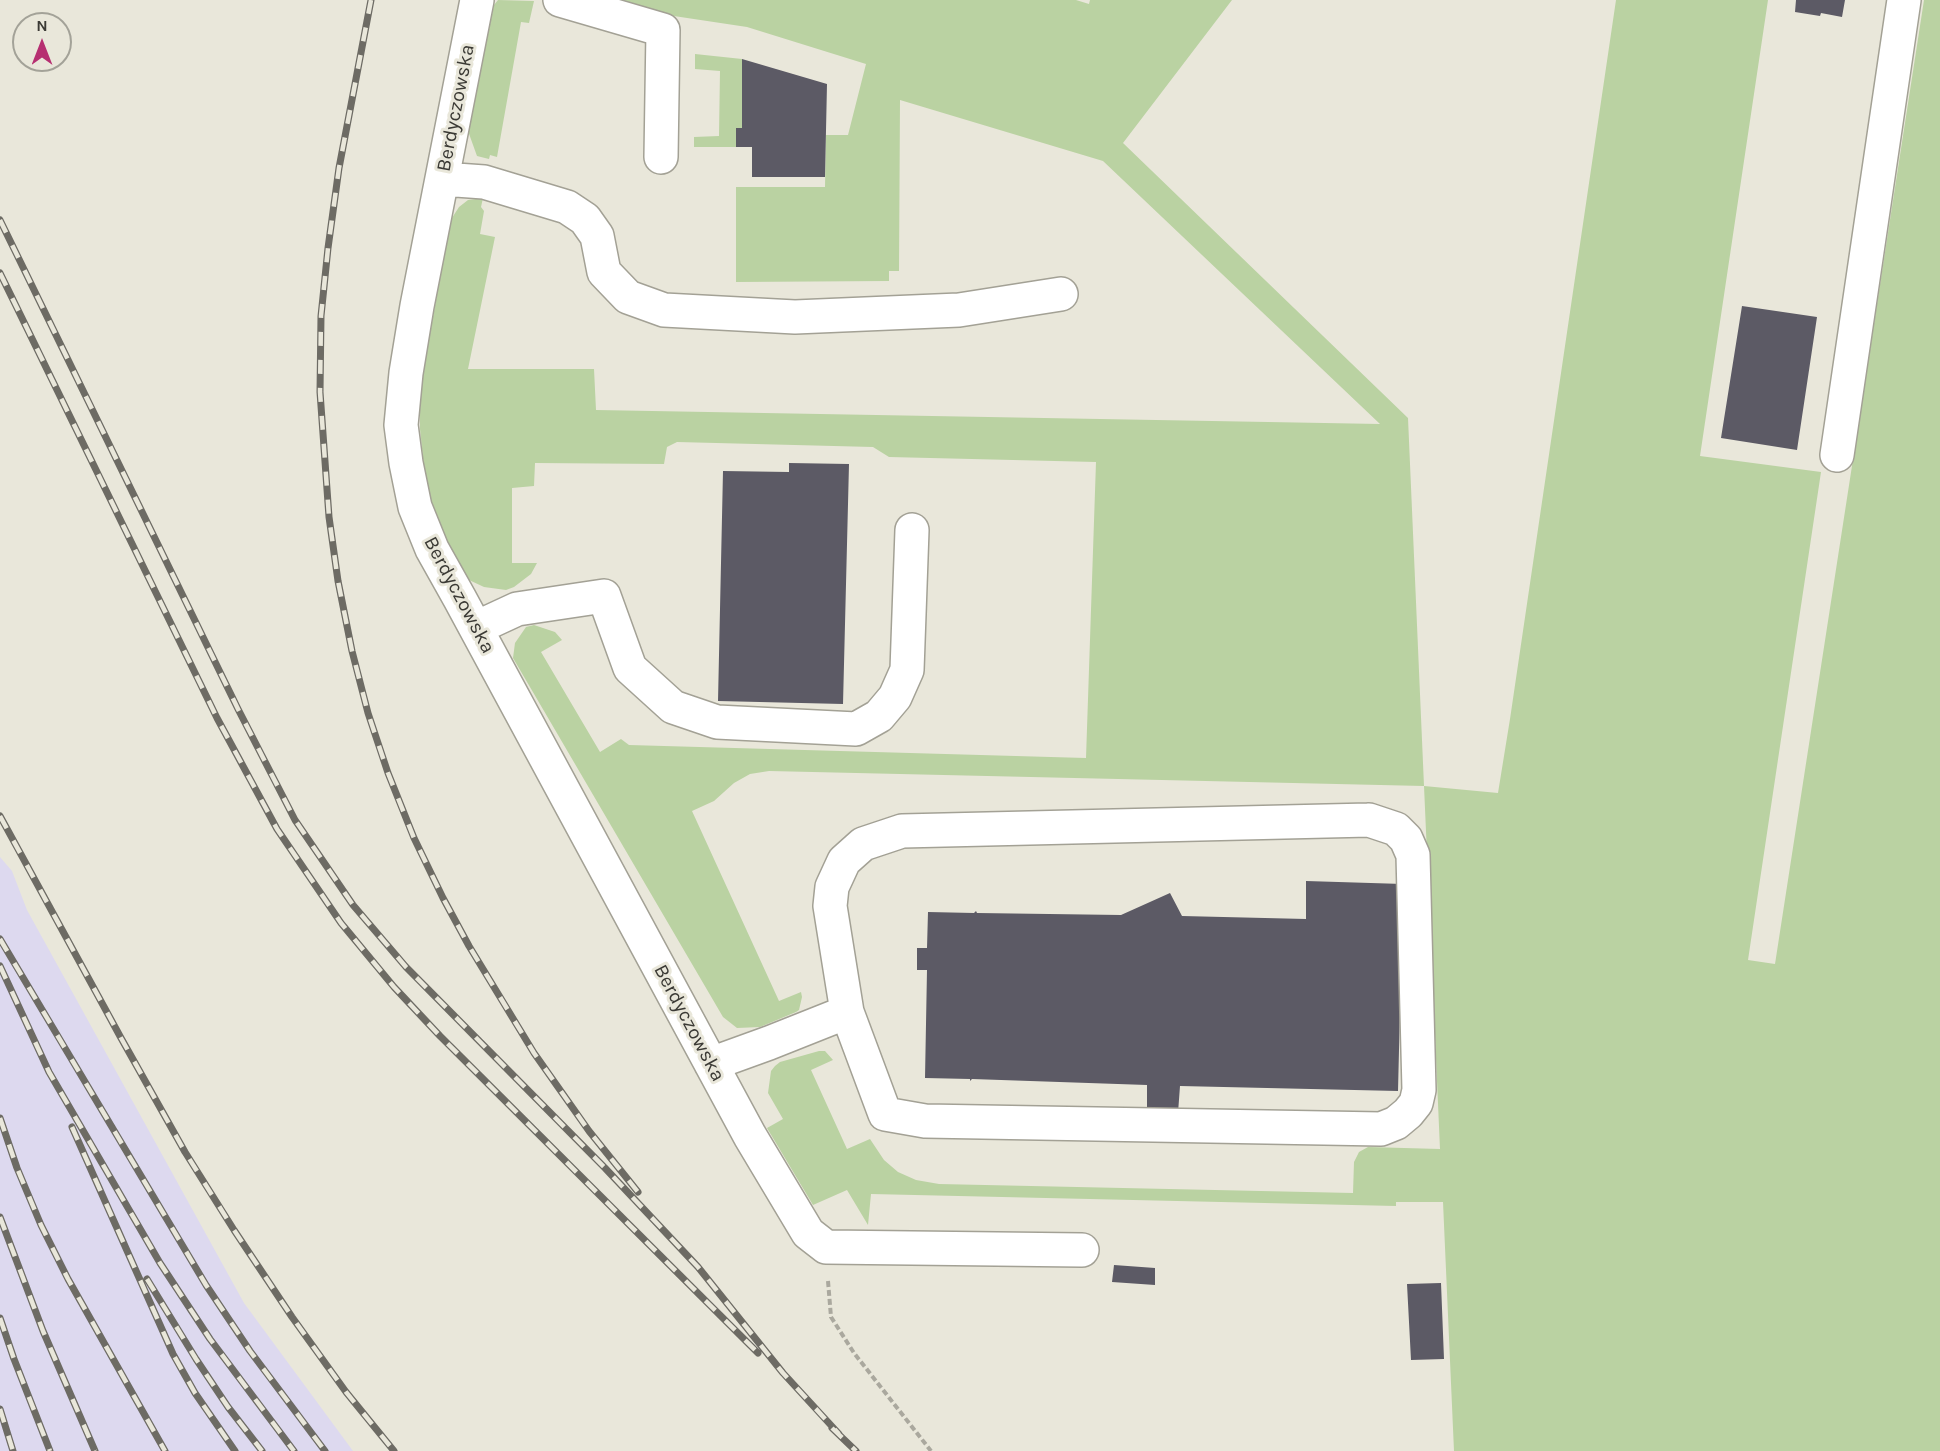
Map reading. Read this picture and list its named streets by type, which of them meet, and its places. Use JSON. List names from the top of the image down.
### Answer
{
  "streets": {
    "street": ["Berdyczowska"]
  },
  "north": "top"
}
